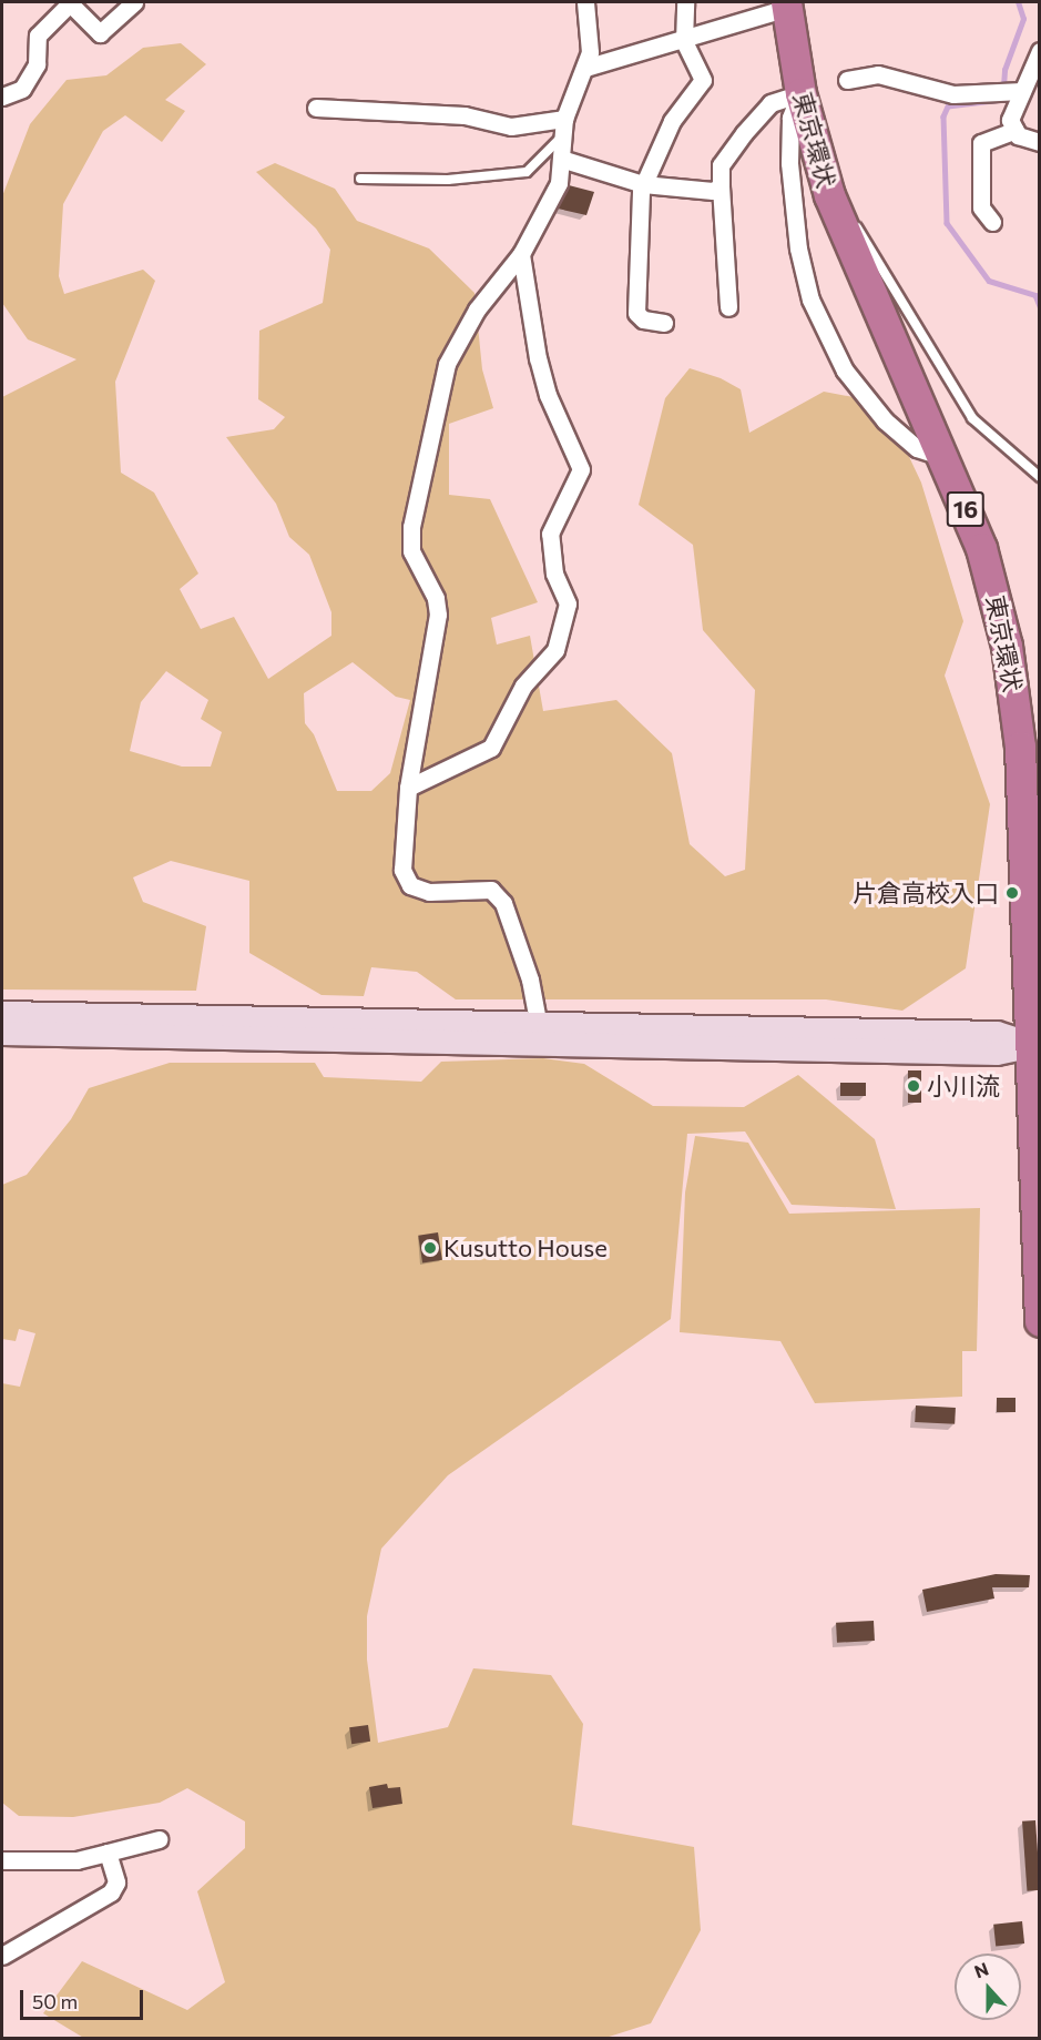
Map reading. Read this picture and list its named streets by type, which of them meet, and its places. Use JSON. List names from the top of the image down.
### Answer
{
  "streets": {
    "highway": ["東京環状", "16"]
  },
  "places": ["片倉高校入口", "小川流", "Kusutto House"],
  "scale_bar": "50 m",
  "north": "top"
}
